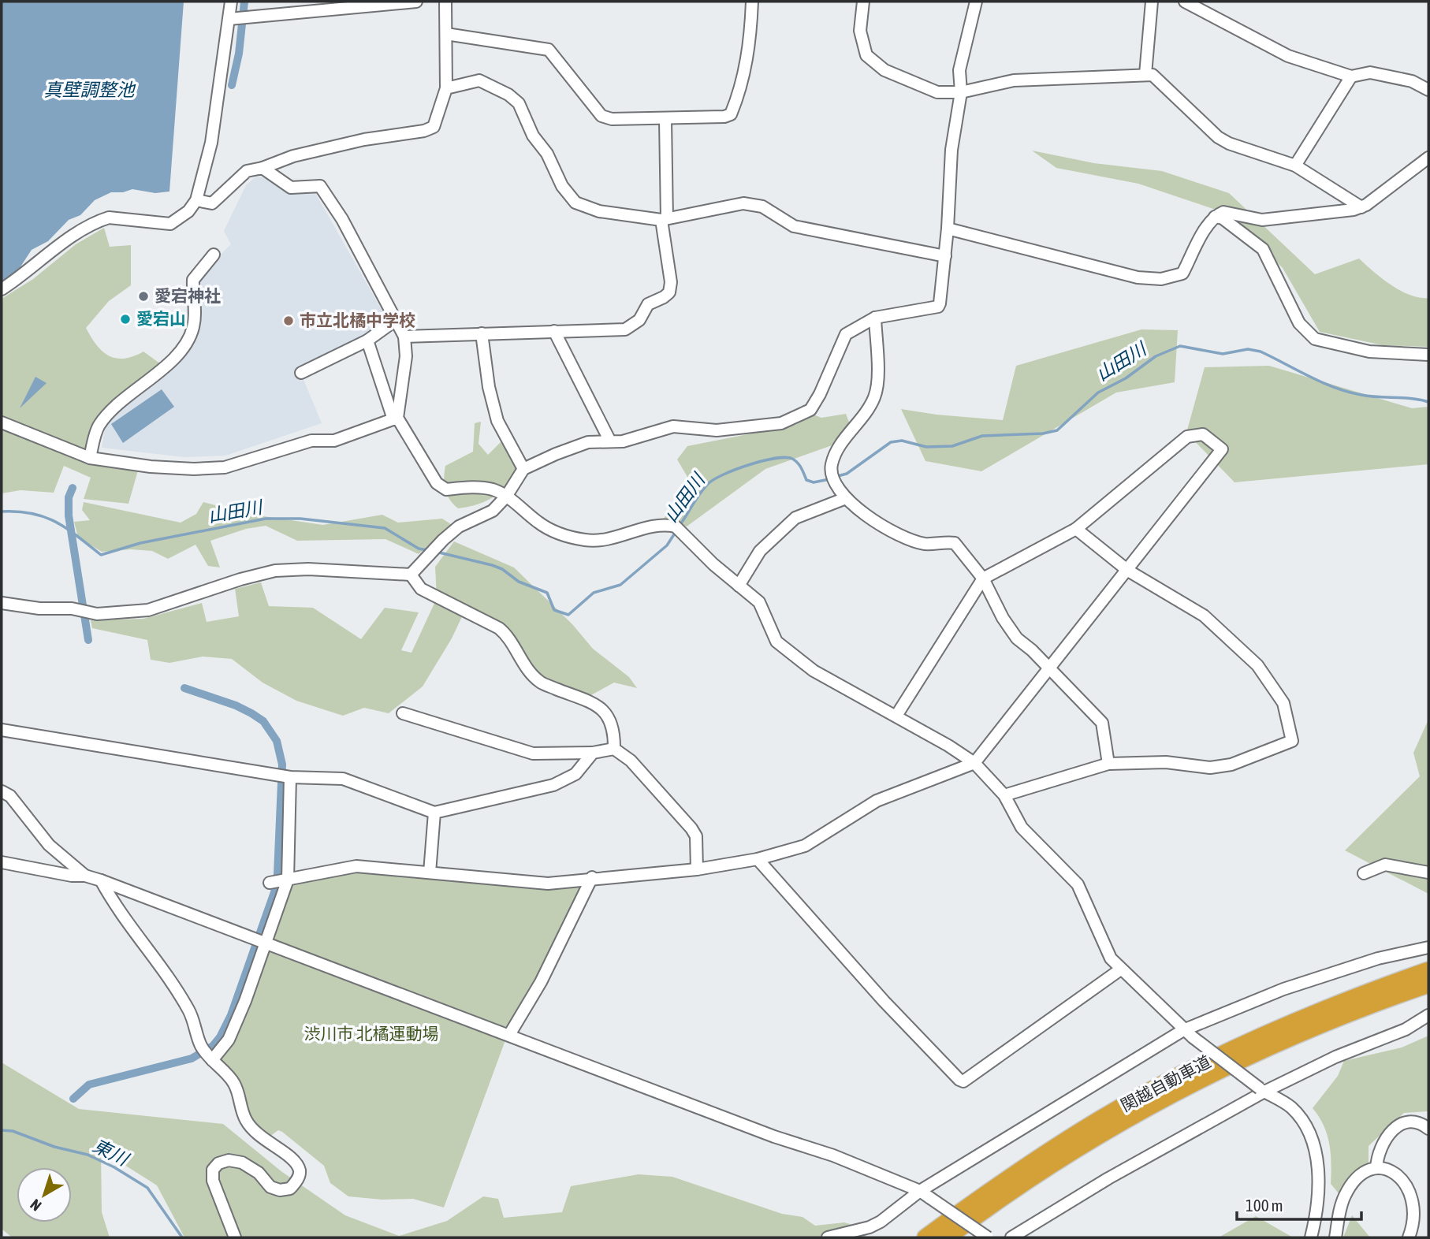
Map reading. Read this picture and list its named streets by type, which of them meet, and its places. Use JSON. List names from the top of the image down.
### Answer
{
  "streets": {
    "highway": ["関越自動車道"]
  },
  "water": ["真壁調整池", "山田川", "東川"],
  "parks": ["渋川市 北橘運動場"],
  "places": ["愛宕神社", "愛宕山", "市立北橘中学校"],
  "scale_bar": "100 m",
  "north": "bottom left"
}
